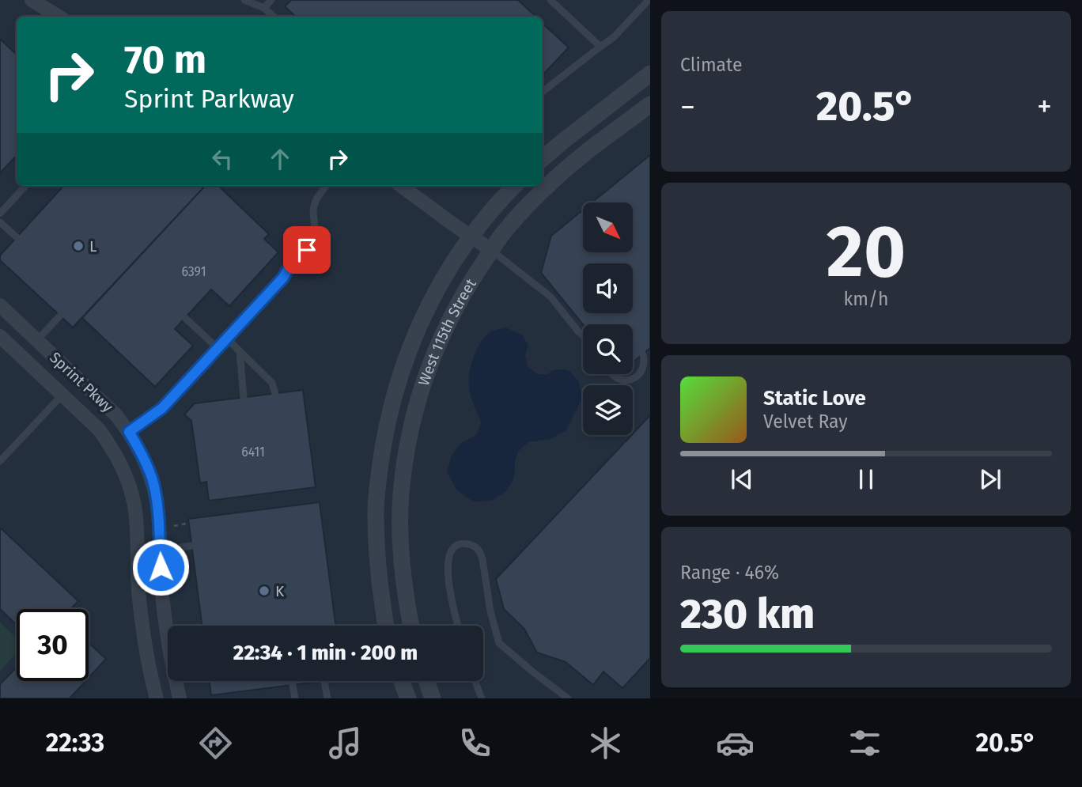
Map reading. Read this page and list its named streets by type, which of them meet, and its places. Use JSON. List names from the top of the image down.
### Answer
{
  "streets": {
    "street": ["West 115th Street", "Sprint Pkwy"]
  },
  "places": ["L", "K"],
  "house_numbers": ["6391", "6411"],
  "north": "bottom right",
  "page": {
    "tile": [
      "Climate",
      ["20", "km/h"],
      ["Range · 46%", "230 km"]
    ],
    "turn": ["70 m", "Sprint Parkway"],
    "heat": ["−", "20.5°", "+"],
    "song": ["Static Love", "Velvet Ray"],
    "limit": "30",
    "trip": "22:34 · 1 min · 200 m",
    "tabs": ["22:33", "20.5°"]
  }
}
